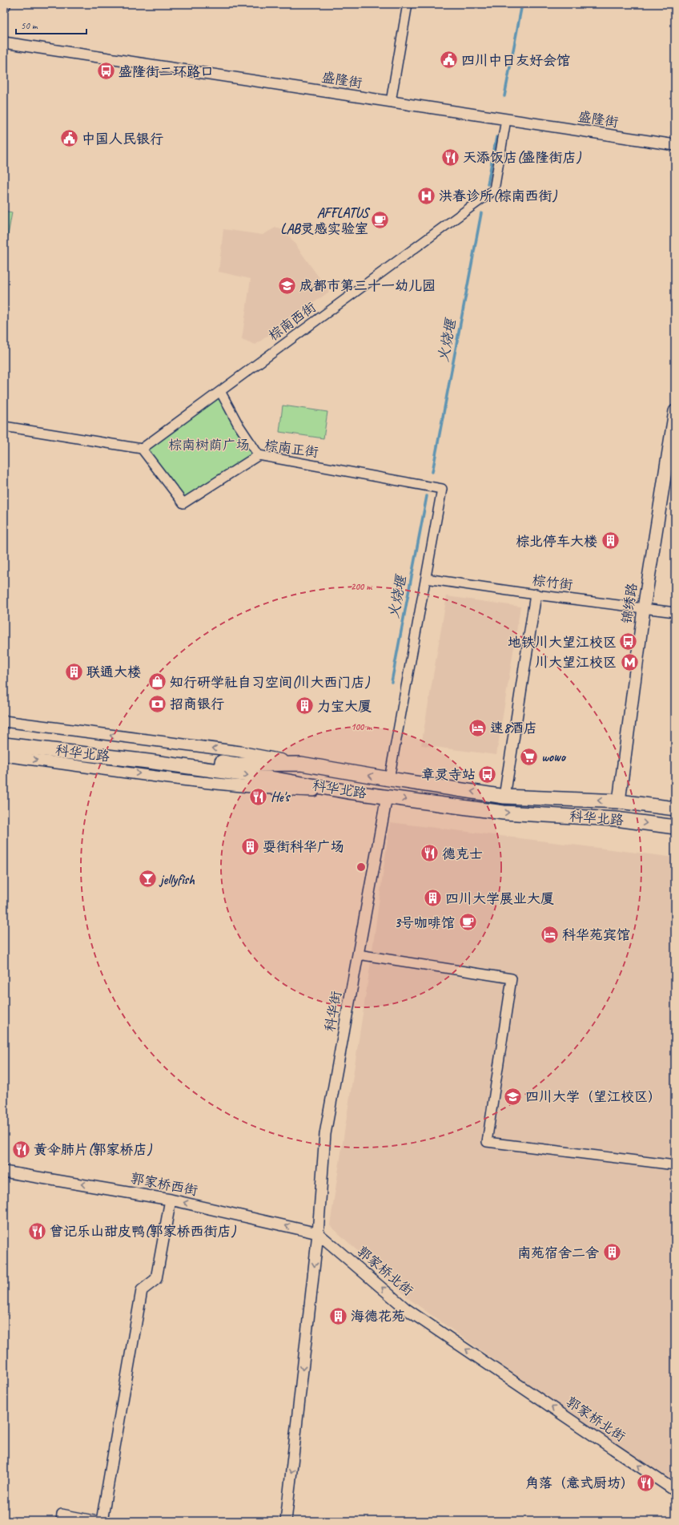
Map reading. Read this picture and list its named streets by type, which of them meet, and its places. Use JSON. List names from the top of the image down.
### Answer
{
  "streets": {
    "main road": ["锦绣路", "科华北路"],
    "street": [
      "盛隆街",
      "棕南西街",
      "棕南正街",
      "棕竹街",
      "科华街",
      "郭家桥西街",
      "郭家桥北街"
    ]
  },
  "crossings": [
    ["盛隆街", "棕南西街"],
    ["棕南西街", "棕南正街"],
    ["棕南正街", "棕竹街"],
    ["棕竹街", "锦绣路"],
    ["锦绣路", "科华北路"],
    ["科华北路", "科华街"],
    ["科华街", "郭家桥西街"],
    ["科华街", "郭家桥北街"],
    ["郭家桥西街", "郭家桥北街"]
  ],
  "one_way": ["郭家桥西街", "郭家桥北街"],
  "water": ["火烧堰"],
  "parks": ["棕南树荫广场"],
  "places": {
    "public building": ["四川中日友好会馆", "中国人民银行"],
    "bus stop": ["盛隆街二环路口", "地铁川大望江校区", "章灵寺站"],
    "restaurant": [
      "天添饭店(盛隆街店)",
      "He's",
      "德克士",
      "黄伞肺片(郭家桥店)",
      "曾记乐山甜皮鸭(郭家桥西街店)",
      "角落（意式厨坊）"
    ],
    "hospital": ["洪春诊所(棕南西街)"],
    "cafe": ["AFFLATUS LAB灵感实验室", "3号咖啡馆"],
    "school or university": ["成都市第三十一幼儿园", "四川大学（望江校区）"],
    "building": [
      "棕北停车大楼",
      "联通大楼",
      "力宝大厦",
      "耍街科华广场",
      "四川大学展业大厦",
      "南苑宿舍二舍",
      "海德花苑"
    ],
    "metro station": ["川大望江校区"],
    "shop": ["知行研学社自习空间(川大西门店)"],
    "bank": ["招商银行"],
    "hotel": ["速8酒店", "科华苑宾馆"],
    "supermarket": ["wowo"],
    "bar": ["jellyfish"]
  },
  "scale_bar": "50 m",
  "rings": ["200 m", "100 m"]
}
